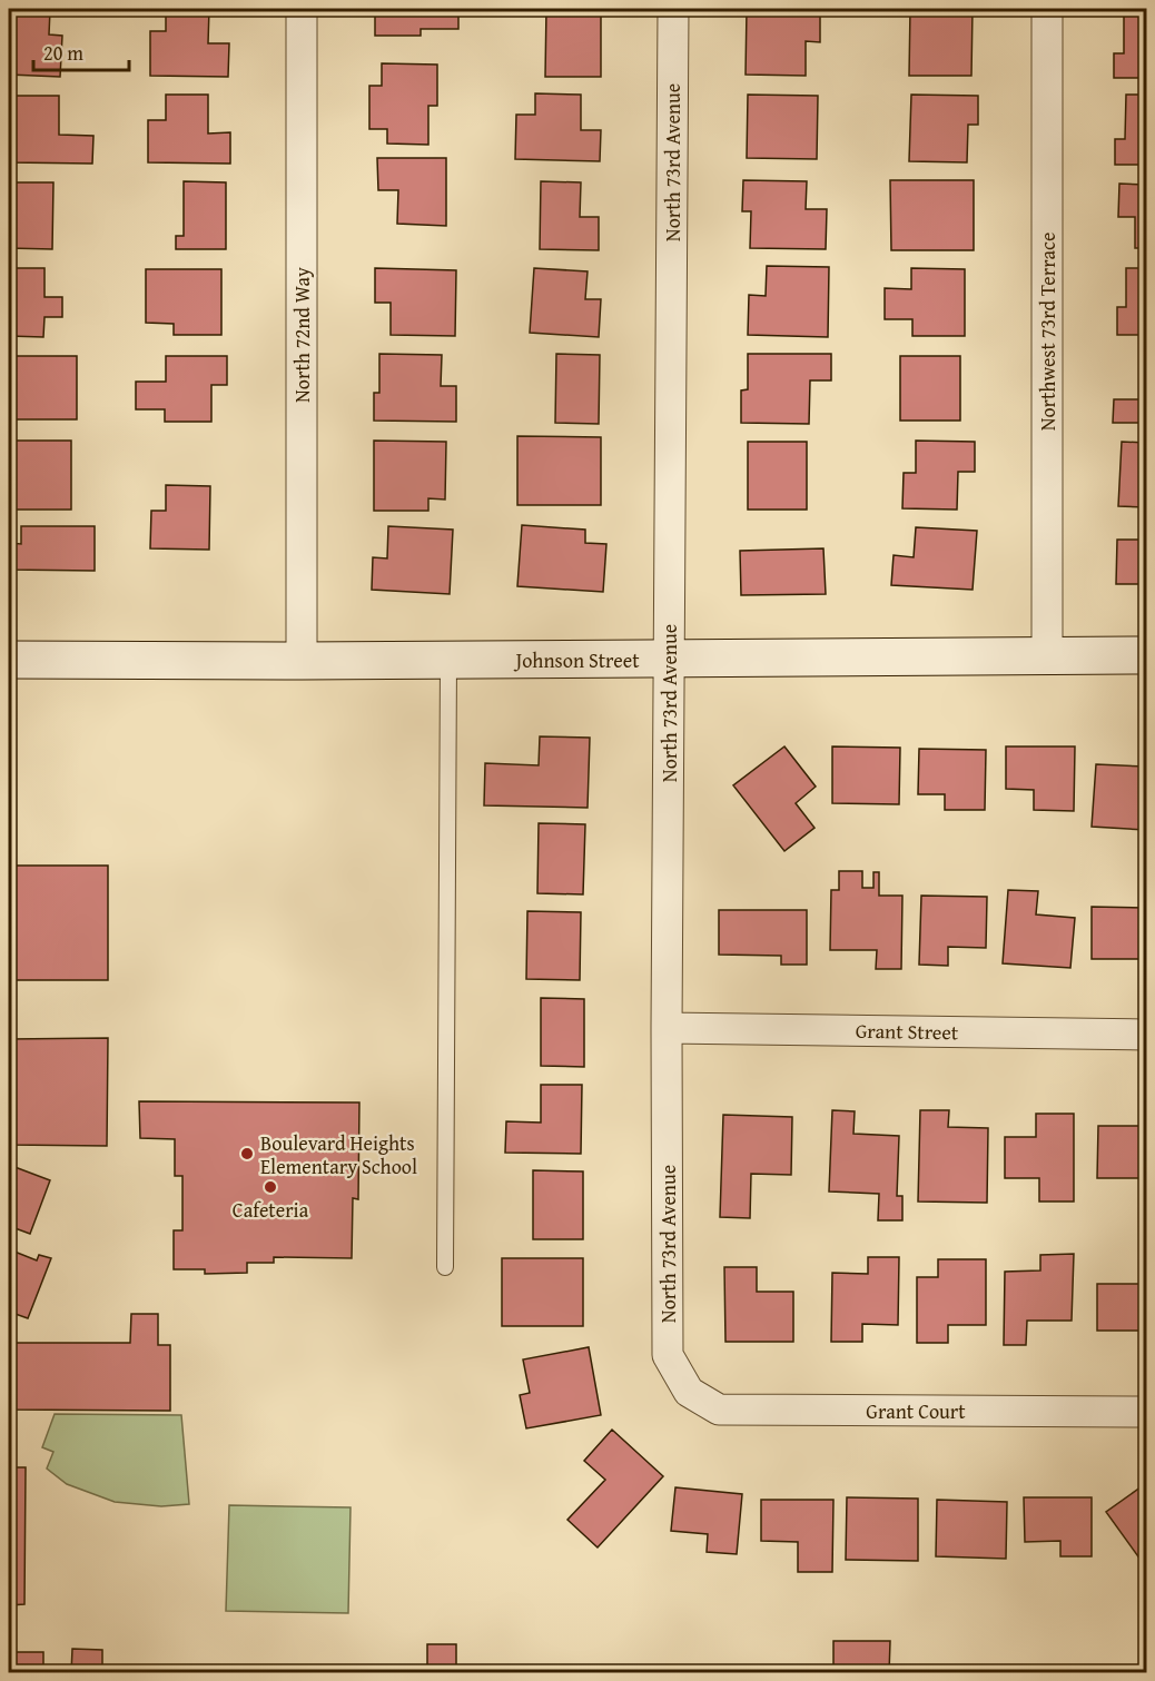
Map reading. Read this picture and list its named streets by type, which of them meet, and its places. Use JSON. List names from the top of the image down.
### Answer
{
  "streets": {
    "street": [
      "North 73rd Avenue",
      "Northwest 73rd Terrace",
      "North 72nd Way",
      "Johnson Street",
      "Grant Street",
      "Grant Court"
    ]
  },
  "crossings": [
    ["North 73rd Avenue", "Johnson Street"],
    ["North 73rd Avenue", "Grant Street"],
    ["North 73rd Avenue", "Grant Court"],
    ["Northwest 73rd Terrace", "Johnson Street"],
    ["North 72nd Way", "Johnson Street"]
  ],
  "places": ["Boulevard Heights Elementary School", "Cafeteria"],
  "scale_bar": "20 m"
}
